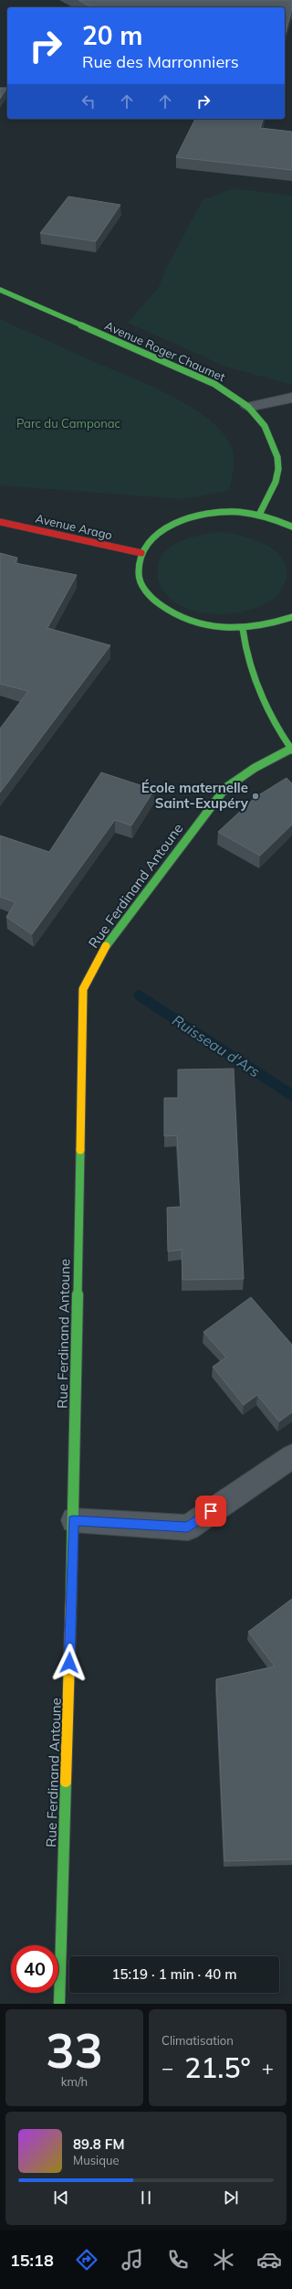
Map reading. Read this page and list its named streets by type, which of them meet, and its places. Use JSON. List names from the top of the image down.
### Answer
{
  "streets": {
    "street": ["Avenue Roger Chaumet", "Avenue Arago", "Rue Ferdinand Antoune"]
  },
  "water": ["Ruisseau d'Ars"],
  "parks": ["Parc du Camponac"],
  "places": ["École maternelle Saint-Exupéry"],
  "page": {
    "turn": ["20 m", "Rue des Marronniers"],
    "limit": "40",
    "trip": "15:19 · 1 min · 40 m",
    "tile": [
      ["33", "km/h"],
      "Climatisation"
    ],
    "heat": ["−", "21.5°", "+"],
    "song": ["89.8 FM", "Musique"],
    "tabs": "15:18"
  }
}
